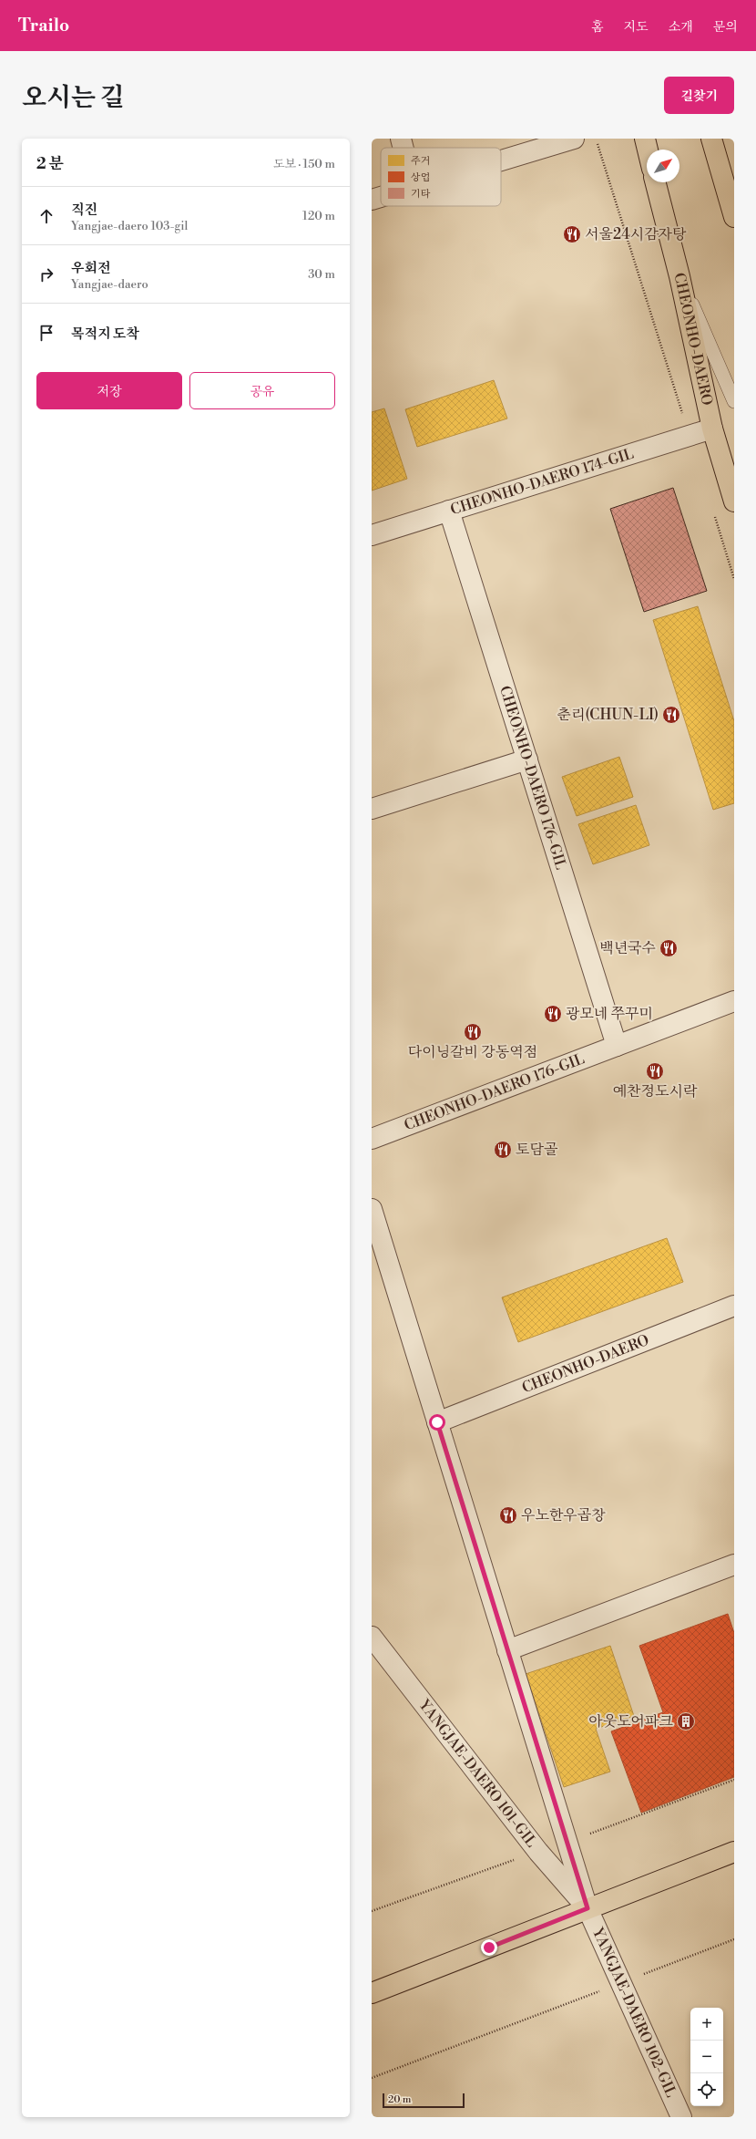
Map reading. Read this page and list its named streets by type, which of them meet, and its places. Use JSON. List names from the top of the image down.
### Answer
{
  "streets": {
    "main road": ["CHEONHO-DAERO"],
    "street": [
      "CHEONHO-DAERO 174-GIL",
      "CHEONHO-DAERO 176-GIL",
      "YANGJAE-DAERO 101-GIL",
      "YANGJAE-DAERO 102-GIL"
    ]
  },
  "crossings": [
    ["CHEONHO-DAERO", "CHEONHO-DAERO 174-GIL"],
    ["CHEONHO-DAERO 174-GIL", "CHEONHO-DAERO 176-GIL"],
    ["YANGJAE-DAERO 101-GIL", "YANGJAE-DAERO 102-GIL"]
  ],
  "places": {
    "restaurant": [
      "서울24시감자탕",
      "춘리(CHUN-LI)",
      "백년국수",
      "광모네 쭈꾸미",
      "다이닝갈비 강동역점",
      "예찬정도시락",
      "토담골",
      "우노한우곱창"
    ],
    "building": ["아웃도어파크"]
  },
  "legend": ["주거", "상업", "기타"],
  "scale_bar": "20 m",
  "north": "top right",
  "page": {
    "header": "Trailo",
    "nav": [
      "홈",
      "지도",
      "소개",
      "문의"
    ],
    "title": "오시는 길",
    "buttons": [
      "길찾기",
      ["저장", "공유"]
    ],
    "heading": ["2 분", "도보 · 150 m"],
    "list": [
      ["직진", "Yangjae-daero 103-gil", "120 m"],
      ["우회전", "Yangjae-daero", "30 m"],
      "목적지 도착"
    ],
    "map_buttons": ["+", "−"],
    "scale": "20 m"
  }
}
